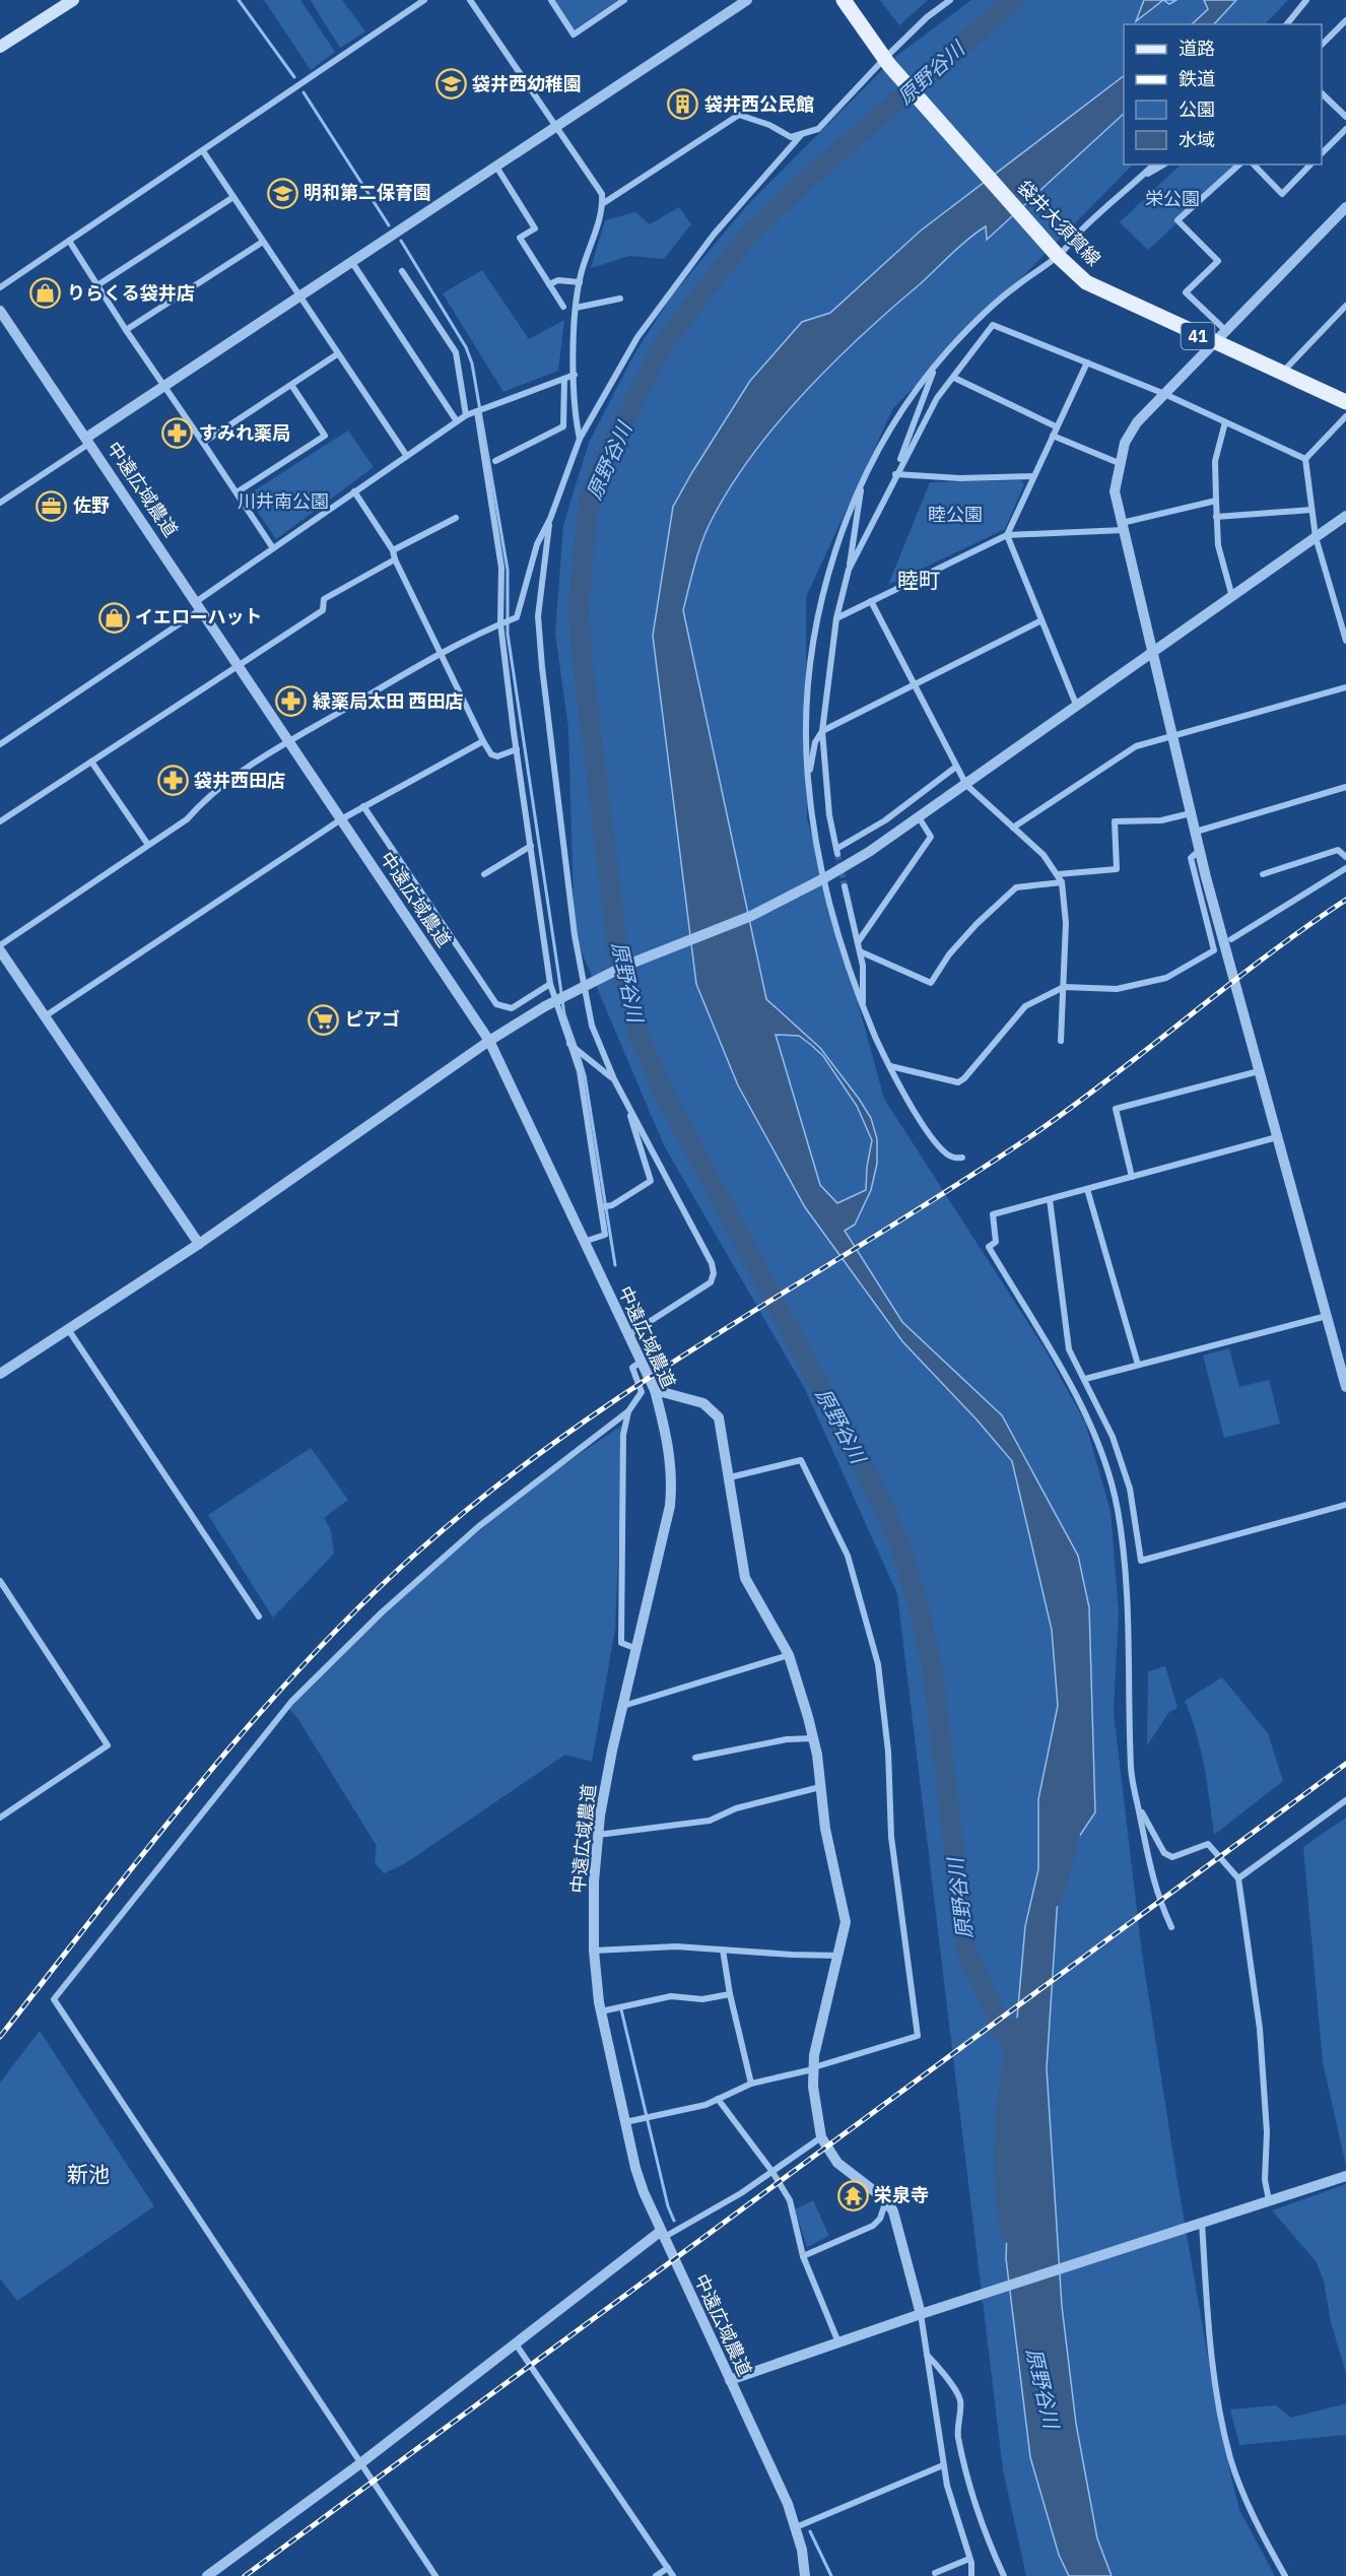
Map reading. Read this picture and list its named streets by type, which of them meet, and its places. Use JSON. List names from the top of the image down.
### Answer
{
  "streets": {
    "main road": ["袋井大須賀線", "41"],
    "street": ["中遠広域農道"]
  },
  "districts": ["睦町", "新池"],
  "water": ["原野谷川"],
  "parks": ["栄公園", "川井南公園", "睦公園"],
  "places": {
    "school or university": ["袋井西幼稚園", "明和第二保育園"],
    "building": ["袋井西公民館"],
    "shop": ["りらくる袋井店", "イエローハット"],
    "pharmacy": ["すみれ薬局", "緑薬局太田 西田店", "袋井西田店"],
    "office": ["佐野"],
    "supermarket": ["ピアゴ"],
    "temple": ["栄泉寺"]
  },
  "legend": [
    "道路",
    "鉄道",
    "公園",
    "水域"
  ]
}
